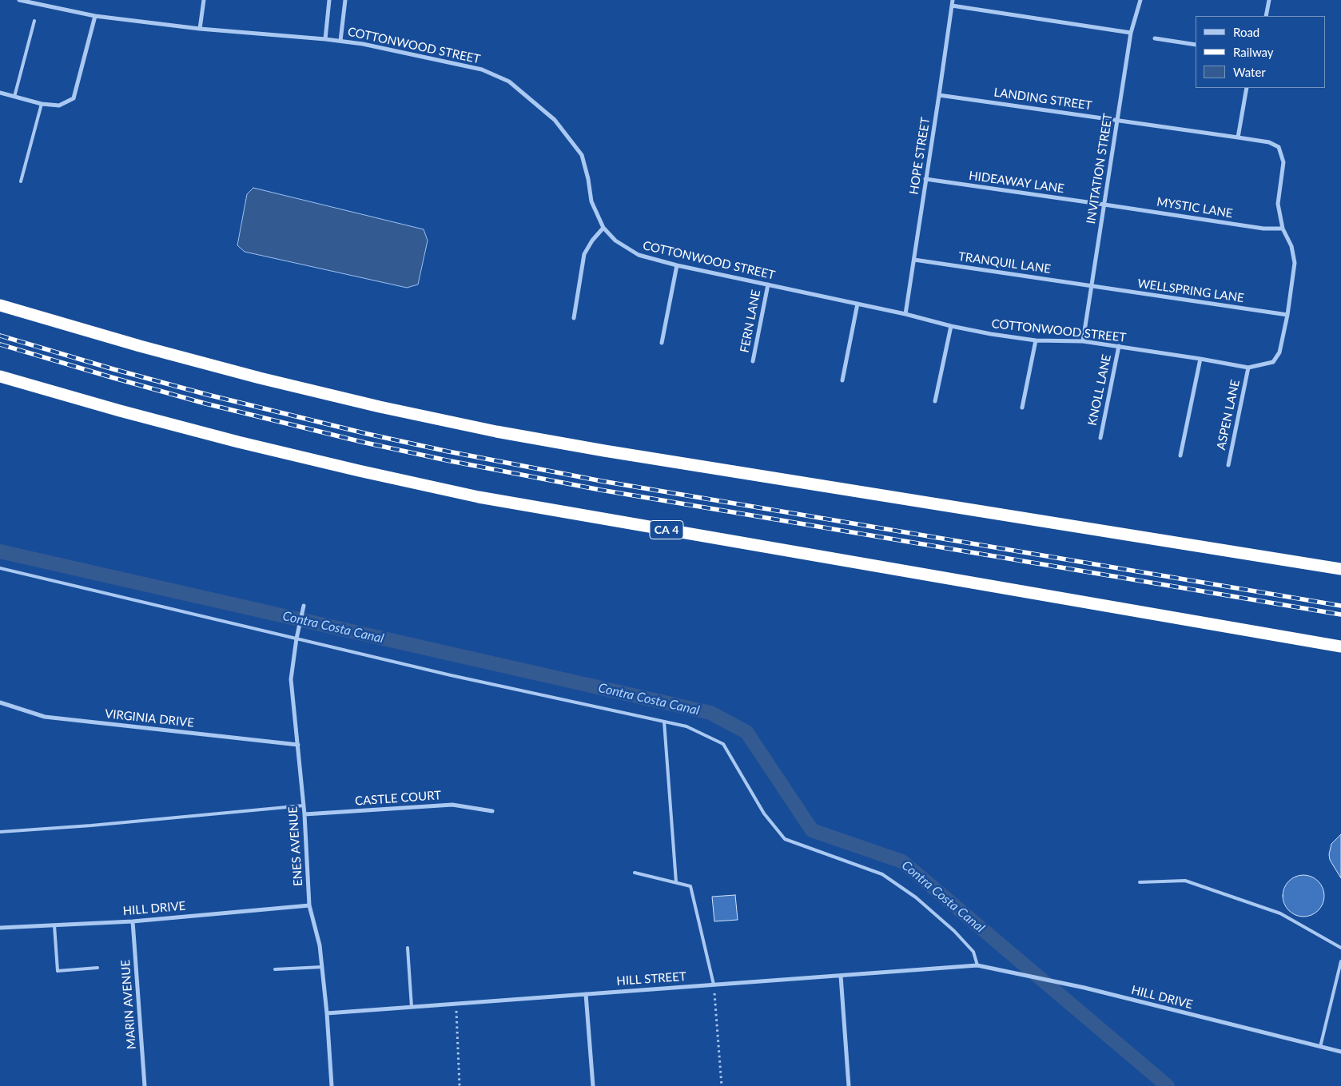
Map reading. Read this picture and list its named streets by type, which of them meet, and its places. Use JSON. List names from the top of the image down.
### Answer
{
  "streets": {
    "highway": ["CA 4"],
    "street": [
      "COTTONWOOD STREET",
      "LANDING STREET",
      "HOPE STREET",
      "INVITATION STREET",
      "HIDEAWAY LANE",
      "MYSTIC LANE",
      "TRANQUIL LANE",
      "WELLSPRING LANE",
      "FERN LANE",
      "KNOLL LANE",
      "ASPEN LANE",
      "VIRGINIA DRIVE",
      "CASTLE COURT",
      "ENES AVENUE",
      "HILL DRIVE",
      "HILL STREET",
      "MARIN AVENUE"
    ]
  },
  "crossings": [
    ["COTTONWOOD STREET", "HOPE STREET"],
    ["COTTONWOOD STREET", "INVITATION STREET"],
    ["COTTONWOOD STREET", "WELLSPRING LANE"],
    ["COTTONWOOD STREET", "FERN LANE"],
    ["COTTONWOOD STREET", "KNOLL LANE"],
    ["COTTONWOOD STREET", "ASPEN LANE"],
    ["LANDING STREET", "HOPE STREET"],
    ["LANDING STREET", "INVITATION STREET"],
    ["LANDING STREET", "MYSTIC LANE"],
    ["HOPE STREET", "HIDEAWAY LANE"],
    ["HOPE STREET", "TRANQUIL LANE"],
    ["INVITATION STREET", "HIDEAWAY LANE"],
    ["INVITATION STREET", "MYSTIC LANE"],
    ["INVITATION STREET", "TRANQUIL LANE"],
    ["INVITATION STREET", "WELLSPRING LANE"],
    ["HIDEAWAY LANE", "MYSTIC LANE"],
    ["TRANQUIL LANE", "WELLSPRING LANE"],
    ["VIRGINIA DRIVE", "ENES AVENUE"],
    ["CASTLE COURT", "ENES AVENUE"],
    ["ENES AVENUE", "HILL DRIVE"],
    ["ENES AVENUE", "HILL STREET"],
    ["HILL DRIVE", "HILL STREET"],
    ["HILL DRIVE", "MARIN AVENUE"]
  ],
  "water": ["Contra Costa Canal"],
  "legend": ["Road", "Railway", "Water"]
}
